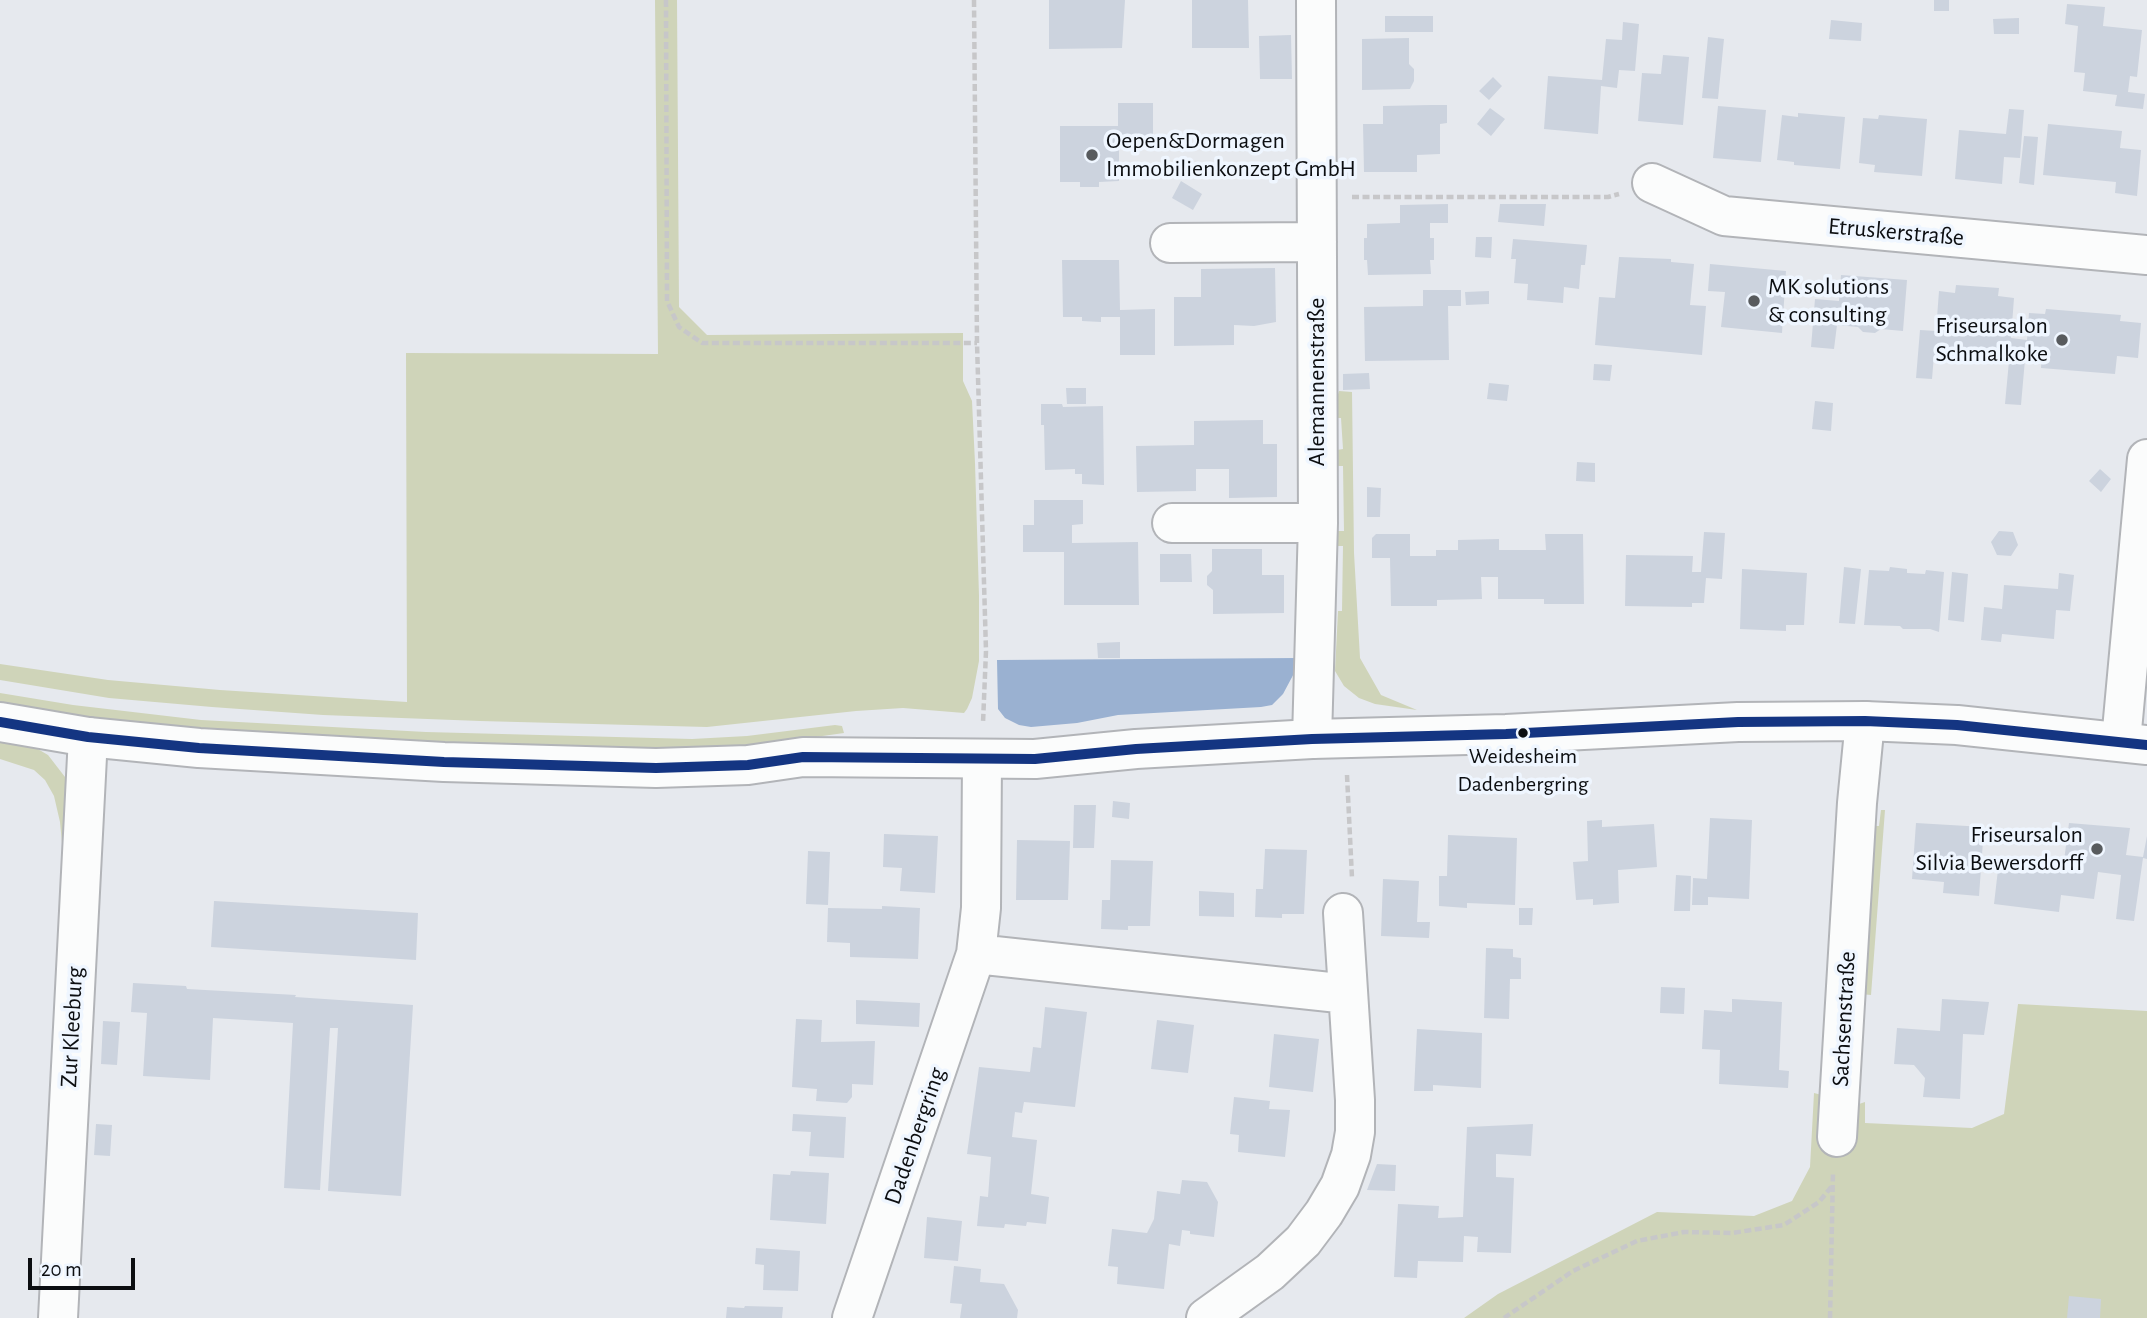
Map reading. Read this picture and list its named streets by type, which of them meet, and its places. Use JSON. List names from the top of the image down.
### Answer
{
  "streets": {
    "street": [
      "Etruskerstraße",
      "Alemannenstraße",
      "Sachsenstraße",
      "Zur Kleeburg",
      "Dadenbergring"
    ]
  },
  "places": [
    "Oepen&Dormagen Immobilienkonzept GmbH",
    "MK solutions & consulting",
    "Friseursalon Schmalkoke",
    "Weidesheim Dadenbergring",
    "Friseursalon Silvia Bewersdorff"
  ],
  "scale_bar": "20 m"
}
